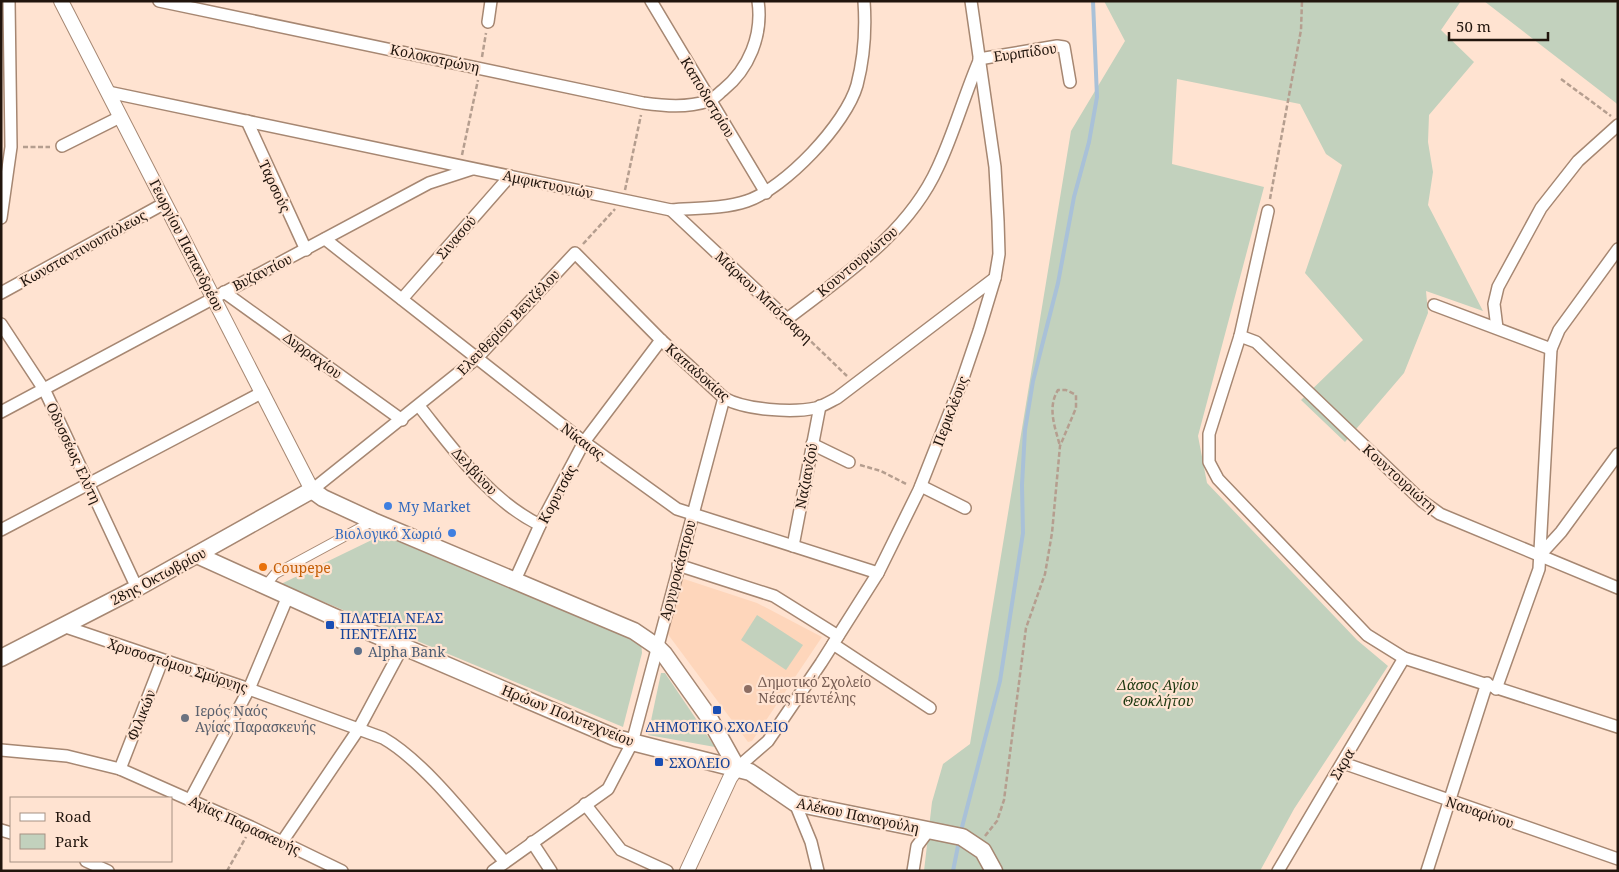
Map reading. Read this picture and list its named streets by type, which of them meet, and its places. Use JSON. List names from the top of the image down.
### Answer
{
  "streets": {
    "main road": ["28ης Οκτωβρίου", "Ηρώων Πολυτεχνείου", "Αλέκου Παναγούλη"],
    "street": [
      "Ευριπίδου",
      "Κολοκοτρώνη",
      "Καποδιστρίου",
      "Αμφικτυονιών",
      "Ταρσούς",
      "Σινασού",
      "Γεωργίου Παπανδρέου",
      "Κωνσταντινουπόλεως",
      "Κουντουριώτου",
      "Βυζαντίου",
      "Μάρκου Μπότσαρη",
      "Ελευθερίου Βενιζέλου",
      "Δυρραχίου",
      "Καπαδοκίας",
      "Περικλέους",
      "Νίκαιας",
      "Οδυσσέως Ελύτη",
      "Δελβίνου",
      "Ναζιανζού",
      "Κουντουριώτη",
      "Κορυτσάς",
      "Αργυροκάστρου",
      "Χρυσοστόμου Σμύρνης",
      "Φιλικών",
      "Σκρα",
      "Ναυαρίνου",
      "Αγίας Παρασκευής"
    ]
  },
  "crossings": [
    ["Ευριπίδου", "Κουντουριώτου"],
    ["Ευριπίδου", "Περικλέους"],
    ["Κολοκοτρώνη", "Καποδιστρίου"],
    ["Καποδιστρίου", "Αμφικτυονιών"],
    ["Αμφικτυονιών", "Ταρσούς"],
    ["Αμφικτυονιών", "Σινασού"],
    ["Αμφικτυονιών", "Γεωργίου Παπανδρέου"],
    ["Αμφικτυονιών", "Βυζαντίου"],
    ["Αμφικτυονιών", "Μάρκου Μπότσαρη"],
    ["Ταρσούς", "Βυζαντίου"],
    ["Σινασού", "Νίκαιας"],
    ["Γεωργίου Παπανδρέου", "Κωνσταντινουπόλεως"],
    ["Γεωργίου Παπανδρέου", "Βυζαντίου"],
    ["Γεωργίου Παπανδρέου", "Ελευθερίου Βενιζέλου"],
    ["Γεωργίου Παπανδρέου", "Δυρραχίου"],
    ["Γεωργίου Παπανδρέου", "28ης Οκτωβρίου"],
    ["Κουντουριώτου", "Μάρκου Μπότσαρη"],
    ["Κουντουριώτου", "Περικλέους"],
    ["Βυζαντίου", "Δυρραχίου"],
    ["Βυζαντίου", "Νίκαιας"],
    ["Βυζαντίου", "Οδυσσέως Ελύτη"],
    ["Μάρκου Μπότσαρη", "Καπαδοκίας"],
    ["Ελευθερίου Βενιζέλου", "Δυρραχίου"],
    ["Ελευθερίου Βενιζέλου", "Καπαδοκίας"],
    ["Ελευθερίου Βενιζέλου", "Νίκαιας"],
    ["Ελευθερίου Βενιζέλου", "Δελβίνου"],
    ["Ελευθερίου Βενιζέλου", "28ης Οκτωβρίου"],
    ["Καπαδοκίας", "Περικλέους"],
    ["Καπαδοκίας", "Ναζιανζού"],
    ["Καπαδοκίας", "Κορυτσάς"],
    ["Καπαδοκίας", "Αργυροκάστρου"],
    ["Περικλέους", "Νίκαιας"],
    ["Περικλέους", "Ηρώων Πολυτεχνείου"],
    ["Περικλέους", "Αλέκου Παναγούλη"],
    ["Νίκαιας", "Ναζιανζού"],
    ["Νίκαιας", "Κορυτσάς"],
    ["Νίκαιας", "Αργυροκάστρου"],
    ["Οδυσσέως Ελύτη", "28ης Οκτωβρίου"],
    ["Δελβίνου", "Κορυτσάς"],
    ["Αργυροκάστρου", "Χρυσοστόμου Σμύρνης"],
    ["Αργυροκάστρου", "Ηρώων Πολυτεχνείου"],
    ["28ης Οκτωβρίου", "Χρυσοστόμου Σμύρνης"],
    ["28ης Οκτωβρίου", "Ηρώων Πολυτεχνείου"],
    ["Χρυσοστόμου Σμύρνης", "Φιλικών"],
    ["Φιλικών", "Αγίας Παρασκευής"],
    ["Ηρώων Πολυτεχνείου", "Αλέκου Παναγούλη"],
    ["Σκρα", "Ναυαρίνου"]
  ],
  "parks": ["Δάσος Αγίου Θεοκλήτου"],
  "places": {
    "other": [
      "My Market",
      "Βιολογικό Χωριό",
      "Coupepe",
      "Alpha Bank",
      "Δημοτικό Σχολείο Νέας Πεντέλης",
      "Ιερός Ναός Αγίας Παρασκευής"
    ],
    "transit": ["ΠΛΑΤΕΙΑ ΝΕΑΣ ΠΕΝΤΕΛΗΣ", "ΔΗΜΟΤΙΚΟ ΣΧΟΛΕΙΟ", "ΣΧΟΛΕΙΟ"]
  },
  "legend": ["Road", "Park"],
  "scale_bar": "50 m"
}
